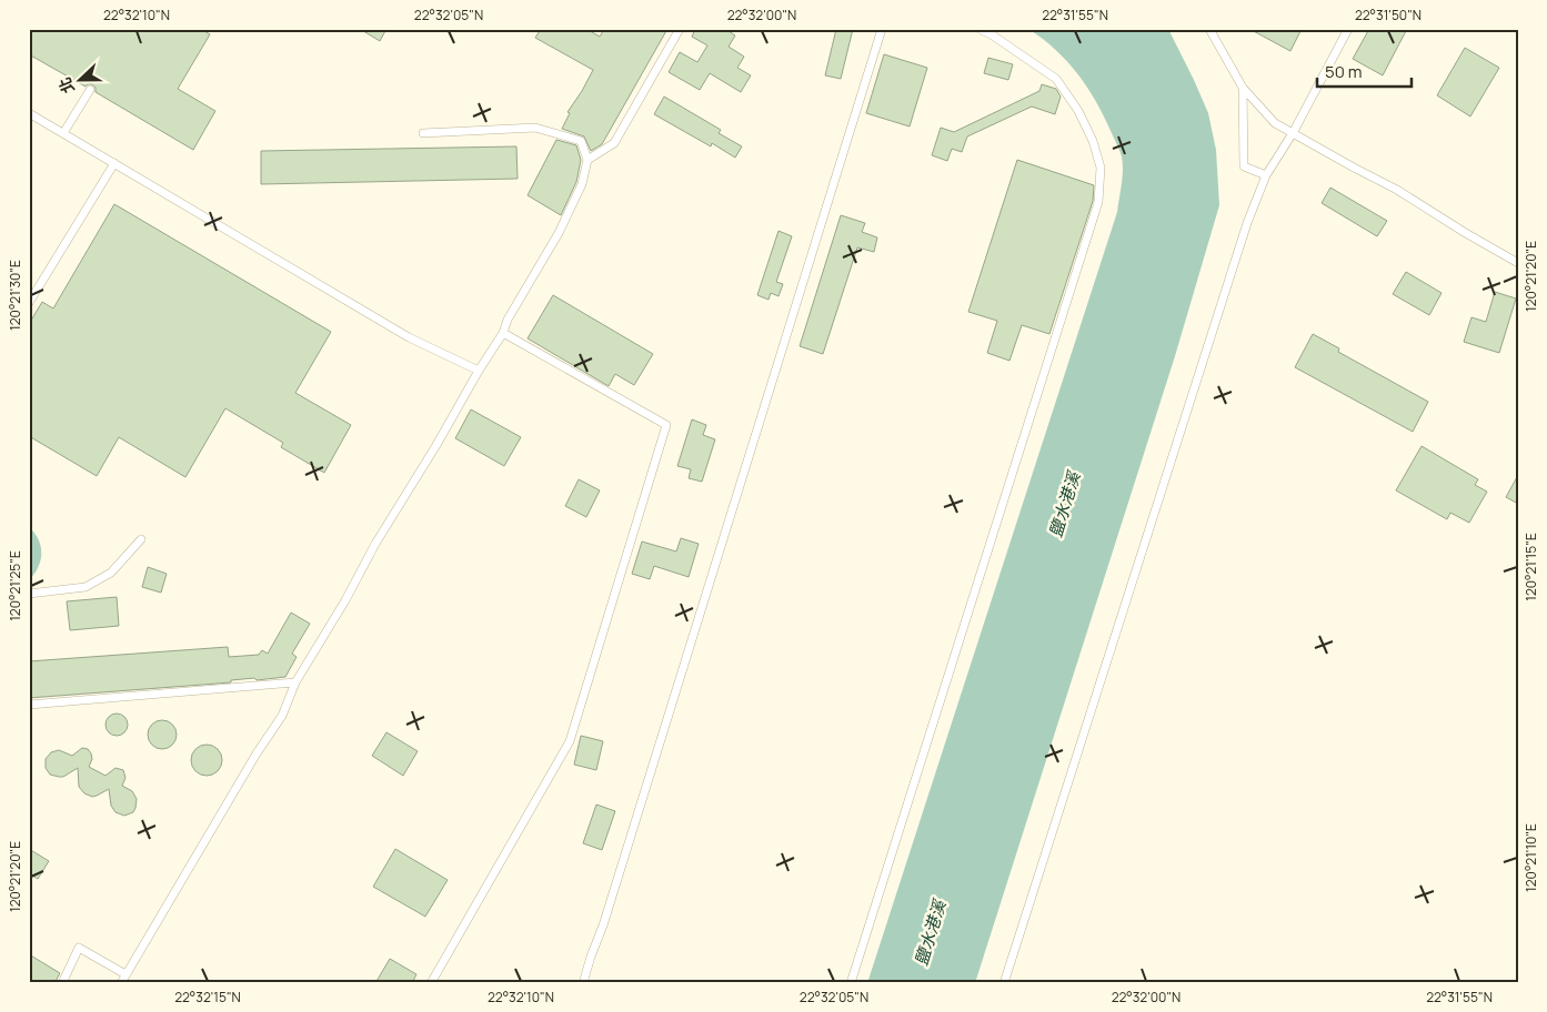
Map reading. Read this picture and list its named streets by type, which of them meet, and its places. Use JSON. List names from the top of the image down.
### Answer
{
  "water": ["鹽水港溪"],
  "scale_bar": "50 m",
  "north": "left",
  "coordinates": [
    "22°32'10\"N",
    "22°32'05\"N",
    "22°32'00\"N",
    "22°31'55\"N",
    "22°31'50\"N",
    "120°21'20\"E",
    "120°21'30\"E",
    "120°21'15\"E",
    "120°21'25\"E",
    "120°21'10\"E",
    "22°32'15\"N"
  ]
}
